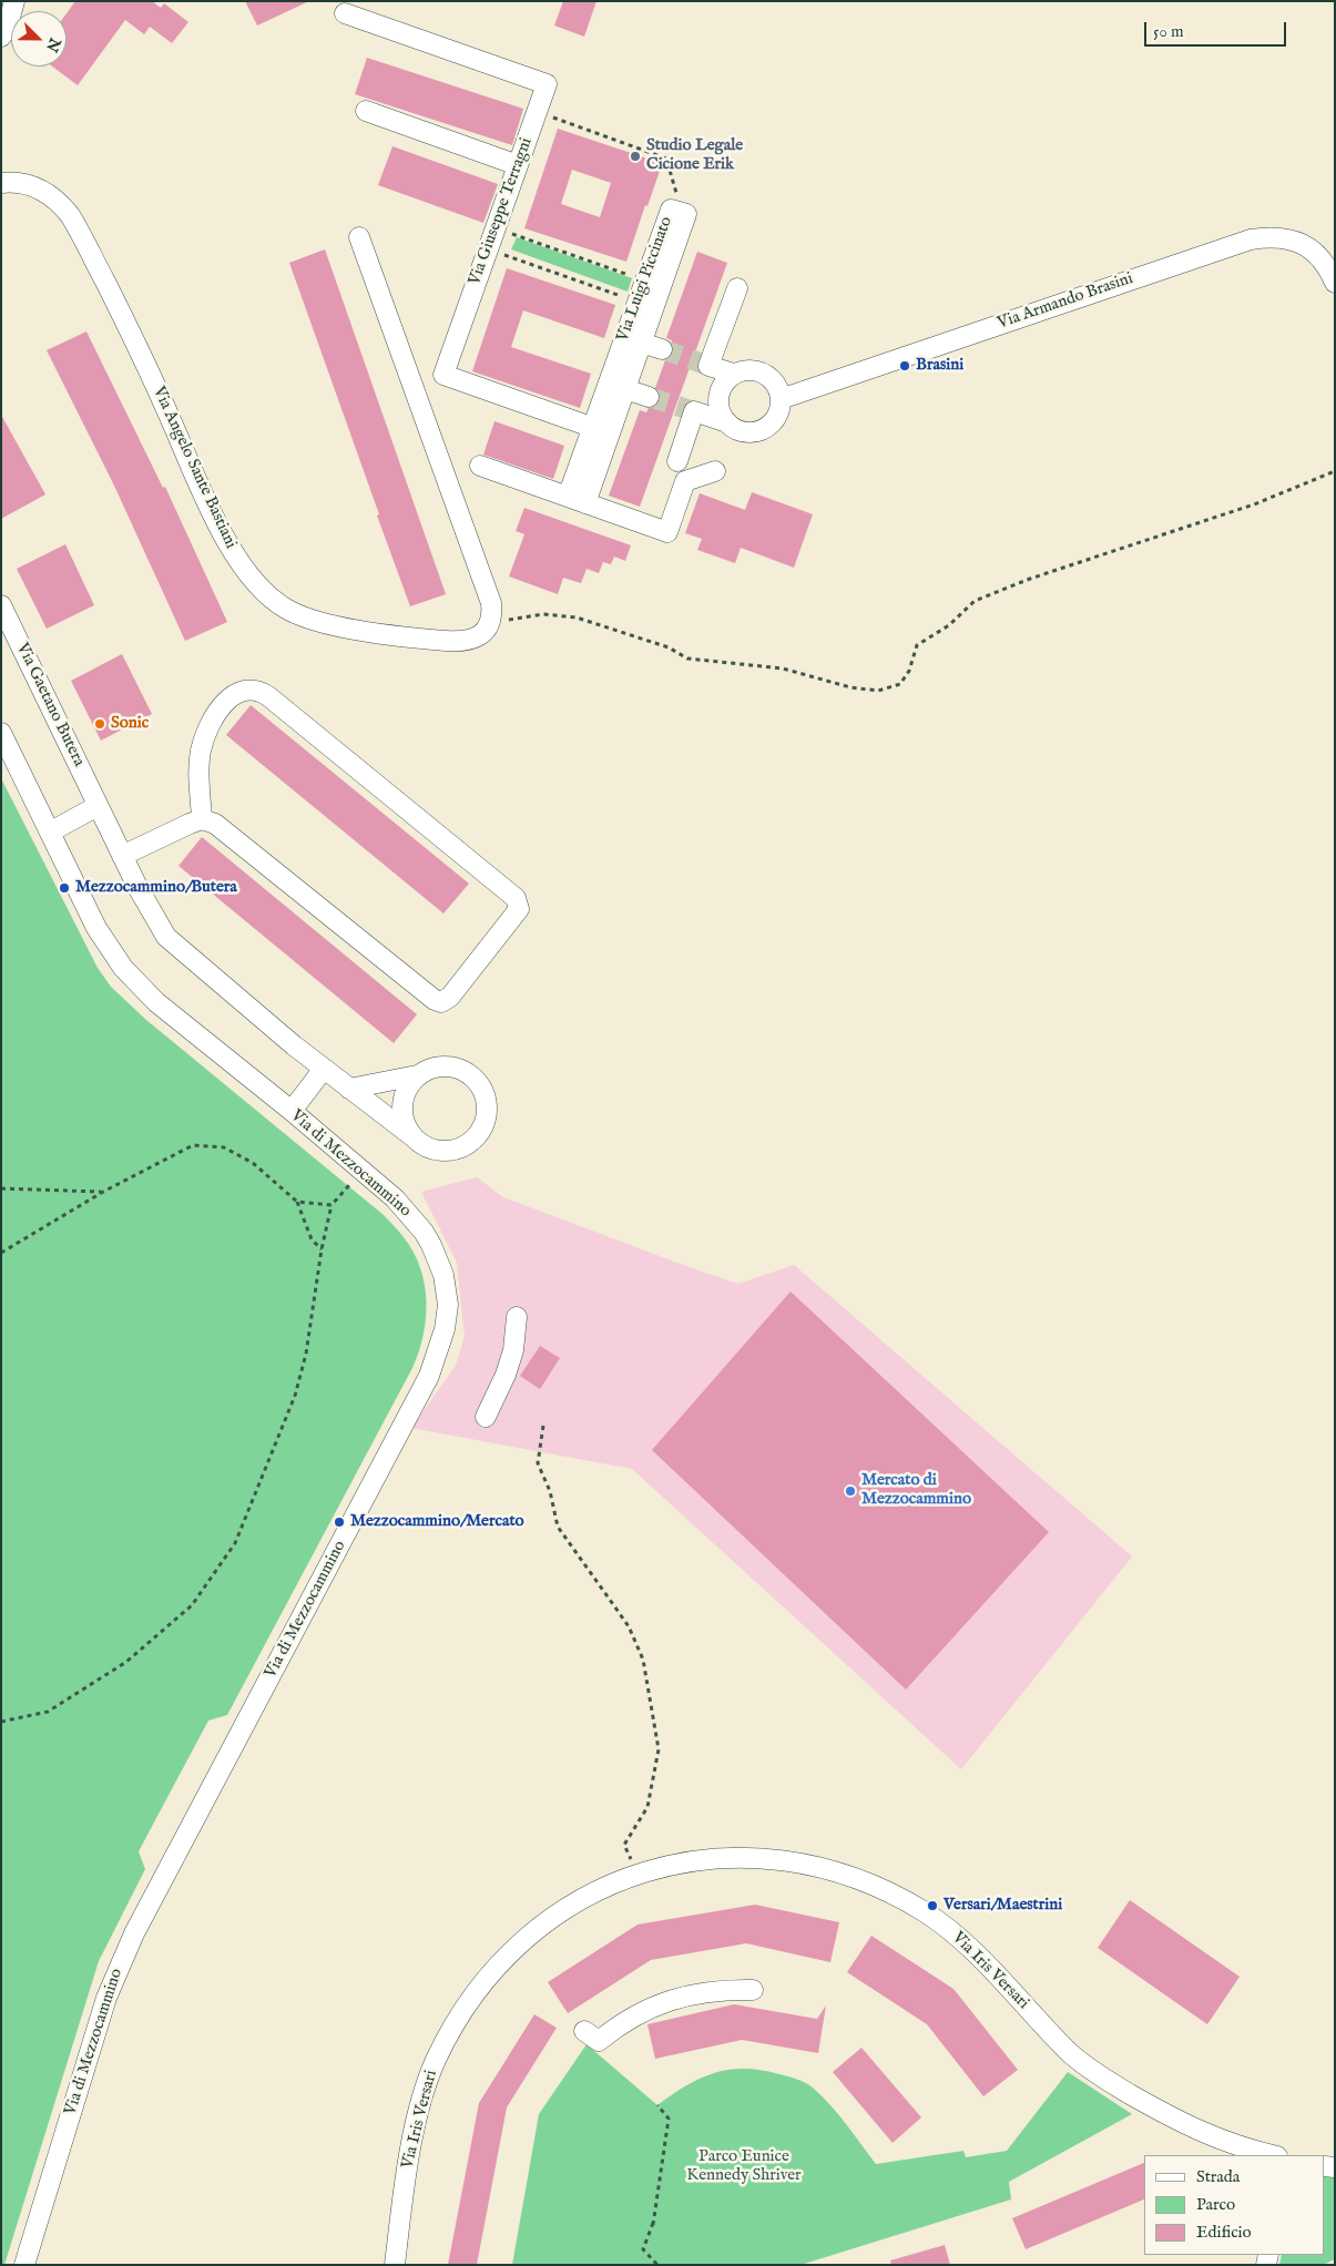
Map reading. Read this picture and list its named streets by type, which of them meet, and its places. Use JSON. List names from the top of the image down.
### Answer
{
  "streets": {
    "street": [
      "Via Giuseppe Terragni",
      "Via Luigi Piccinato",
      "Via Armando Brasini",
      "Via Angelo Sante Bastiani",
      "Via Gaetano Butera",
      "Via di Mezzocammino",
      "Via Iris Versari"
    ]
  },
  "parks": ["Parco Eunice Kennedy Shriver"],
  "places": [
    "Studio Legale Cicione Erik",
    "Brasini",
    "Sonic",
    "Mezzocammino/Butera",
    "Mercato di Mezzocammino",
    "Mezzocammino/Mercato",
    "Versari/Maestrini"
  ],
  "legend": ["Strada", "Parco", "Edificio"],
  "scale_bar": "50 m",
  "north": "bottom right"
}
